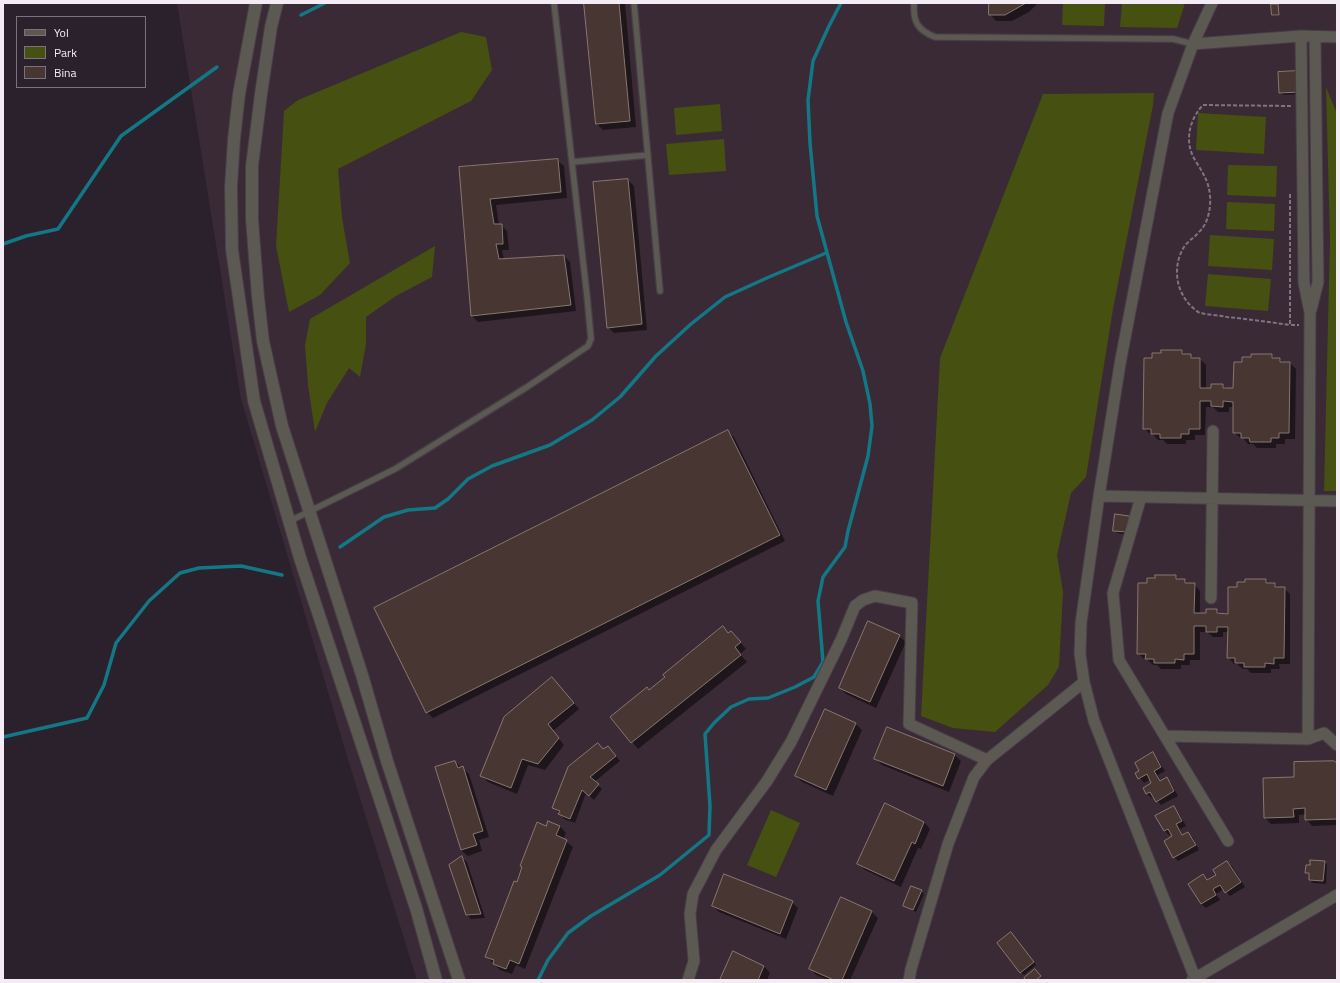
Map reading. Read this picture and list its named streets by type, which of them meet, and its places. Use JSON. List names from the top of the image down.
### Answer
{
  "legend": ["Yol", "Park", "Bina"]
}
